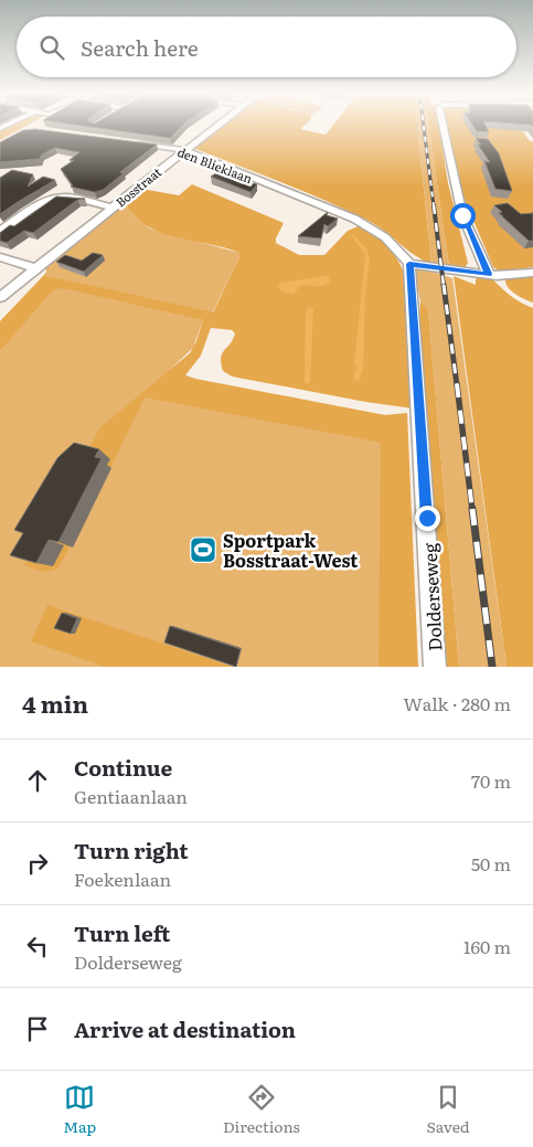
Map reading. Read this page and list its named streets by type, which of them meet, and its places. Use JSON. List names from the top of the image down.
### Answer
{
  "streets": {
    "street": ["den Blieklaan", "Bosstraat", "Dolderseweg"]
  },
  "crossings": [
    ["den Blieklaan", "Bosstraat"],
    ["den Blieklaan", "Dolderseweg"]
  ],
  "places": {
    "sports": ["Sportpark Bosstraat-West"]
  },
  "page": {
    "search": "Search here",
    "heading": ["4 min", "Walk · 280 m"],
    "list": [
      ["Continue", "Gentiaanlaan", "70 m"],
      ["Turn right", "Foekenlaan", "50 m"],
      ["Turn left", "Dolderseweg", "160 m"],
      "Arrive at destination"
    ],
    "nav": ["Map", "Directions", "Saved"]
  }
}
